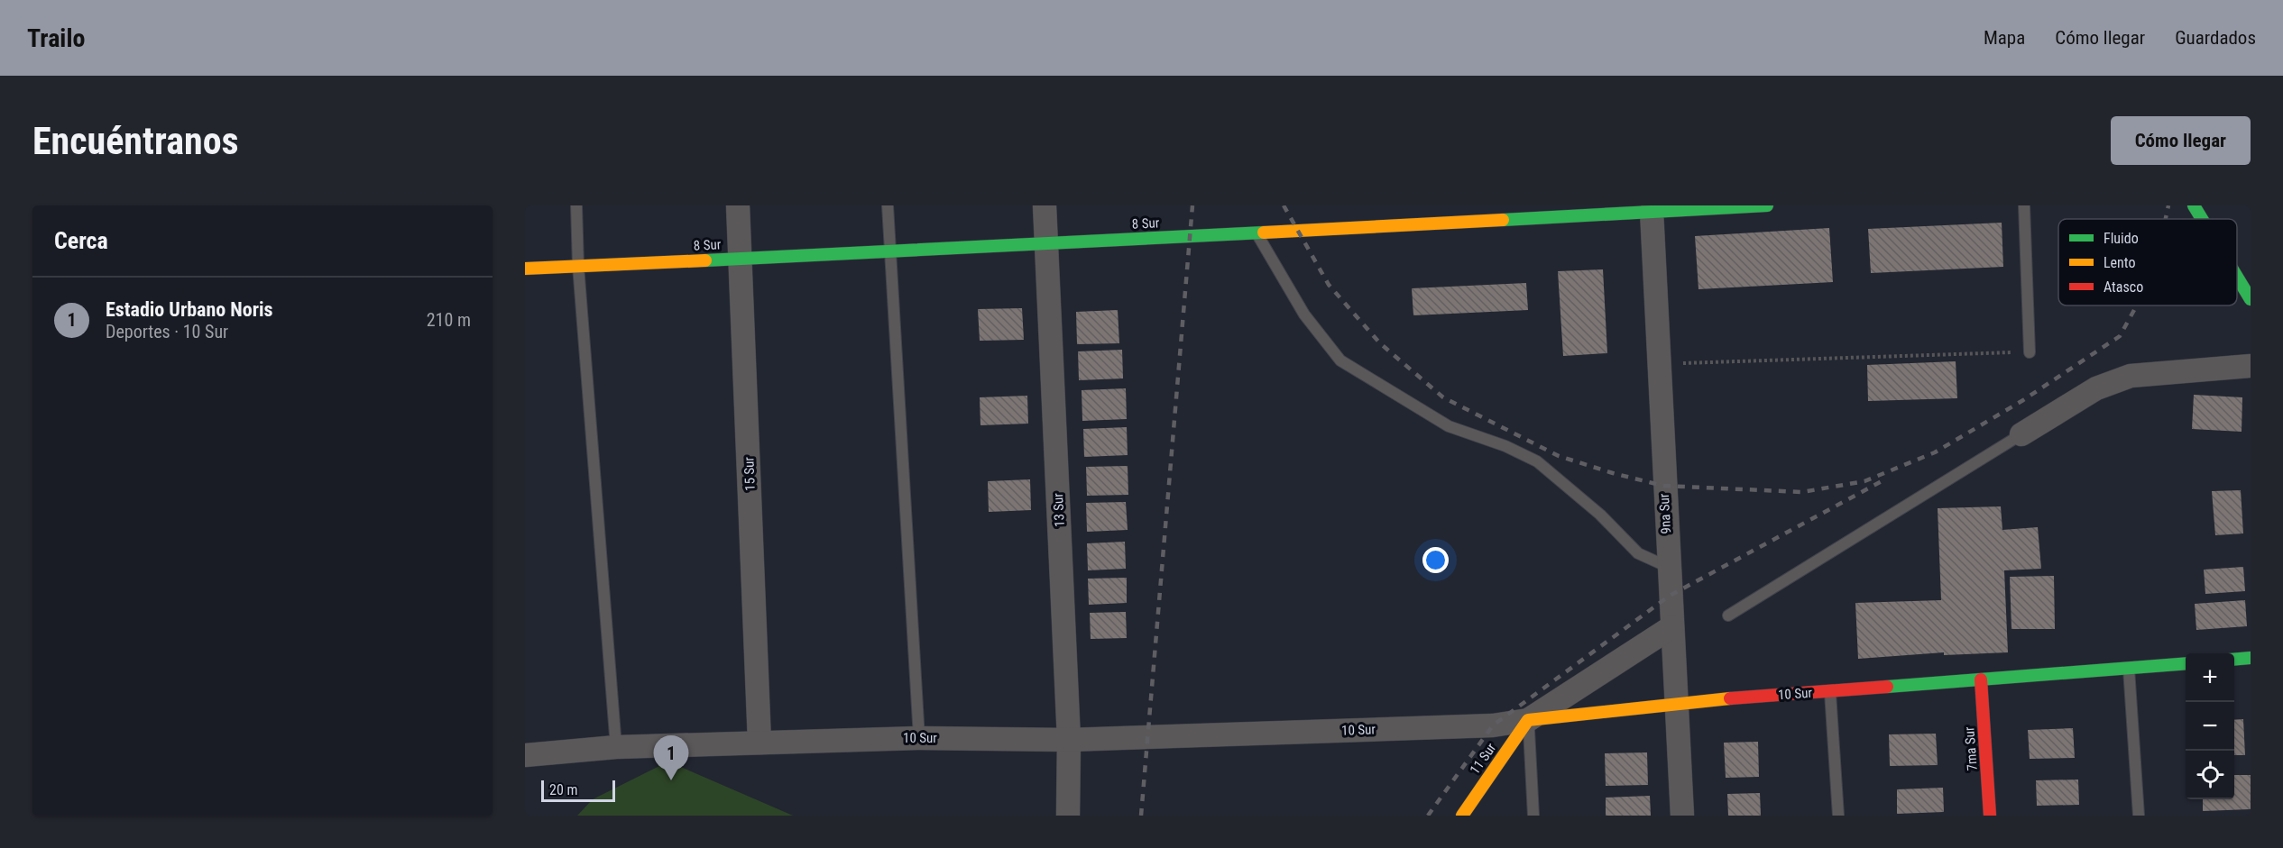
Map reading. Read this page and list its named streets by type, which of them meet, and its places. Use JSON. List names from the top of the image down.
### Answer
{
  "streets": {
    "street": [
      "8 Sur",
      "15 Sur",
      "13 Sur",
      "9na Sur",
      "10 Sur",
      "7ma Sur",
      "11 Sur"
    ]
  },
  "crossings": [
    ["8 Sur", "15 Sur"],
    ["8 Sur", "13 Sur"],
    ["8 Sur", "9na Sur"],
    ["15 Sur", "10 Sur"],
    ["13 Sur", "10 Sur"],
    ["9na Sur", "10 Sur"],
    ["10 Sur", "7ma Sur"],
    ["10 Sur", "11 Sur"]
  ],
  "legend": ["Fluido", "Lento", "Atasco"],
  "scale_bar": "20 m",
  "page": {
    "header": "Trailo",
    "nav": ["Mapa", "Cómo llegar", "Guardados"],
    "buttons": "Cómo llegar",
    "title": "Encuéntranos",
    "heading": "Cerca",
    "list": [
      {
        "mark": "1",
        "name": "Estadio Urbano Noris",
        "note": "Deportes · 10 Sur",
        "value": "210 m"
      }
    ],
    "map_buttons": ["+", "−"],
    "pins": "1",
    "scale": "20 m"
  }
}
